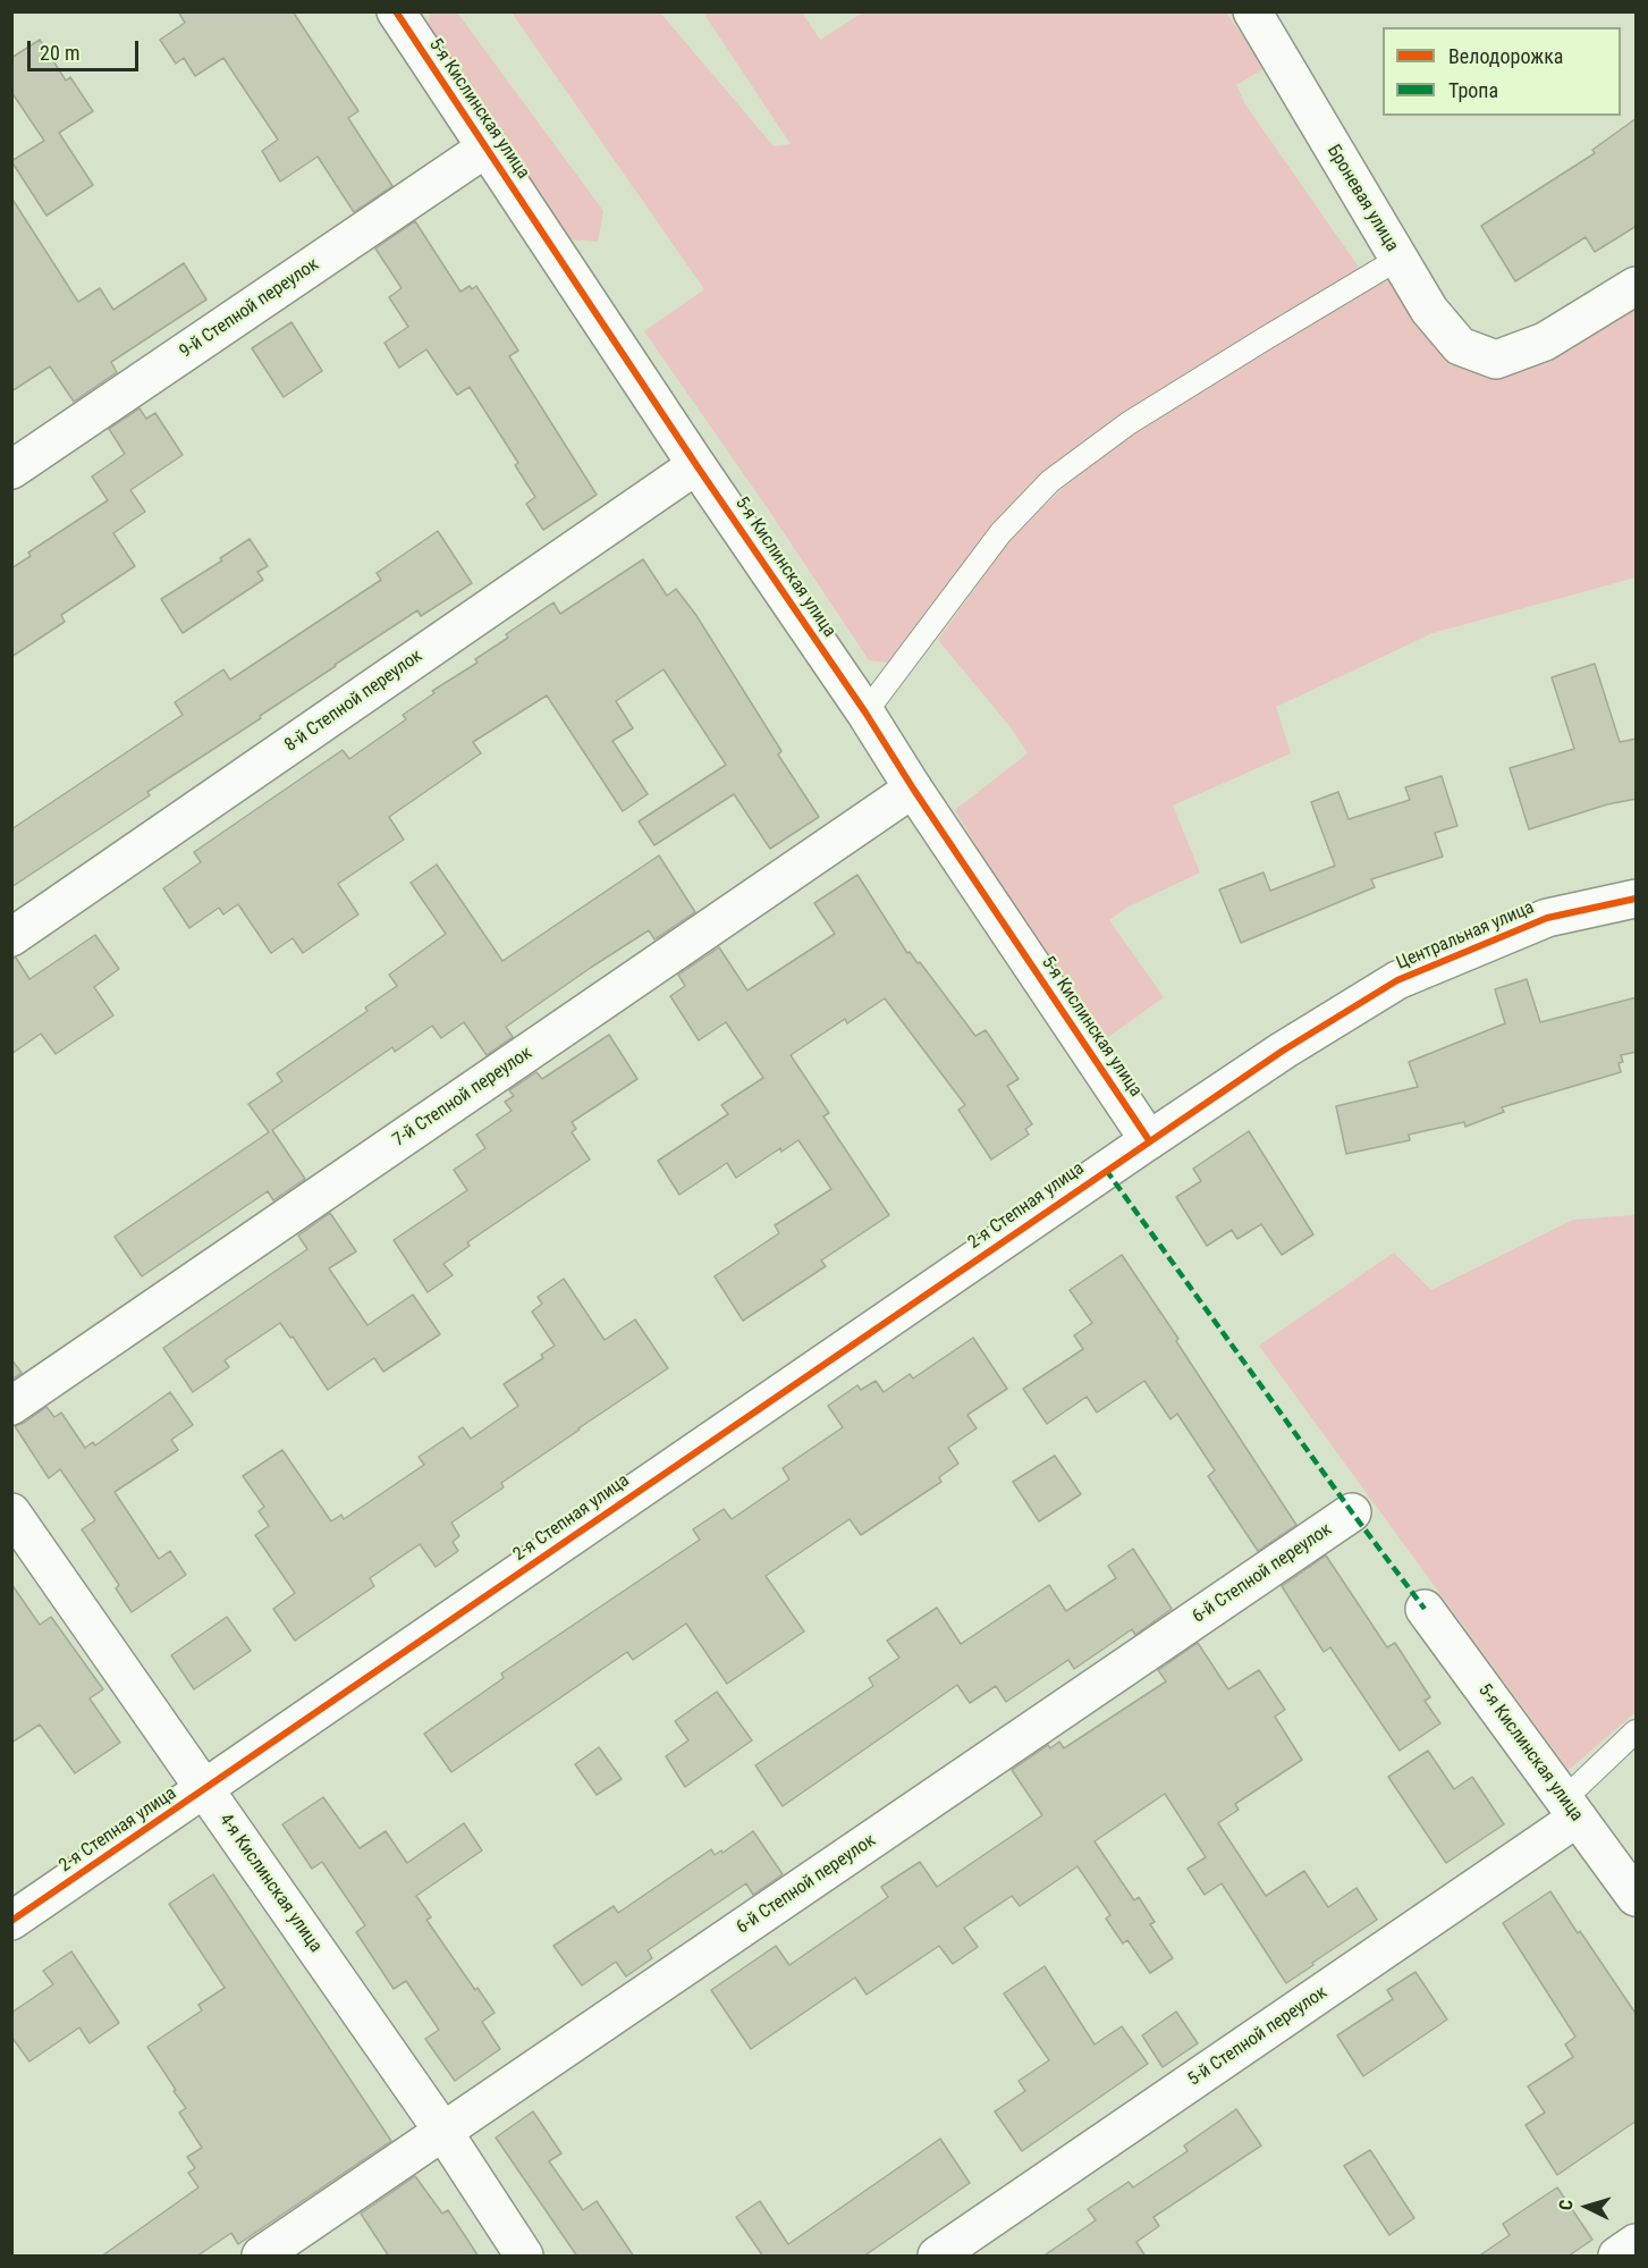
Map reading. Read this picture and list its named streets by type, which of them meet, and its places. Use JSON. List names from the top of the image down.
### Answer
{
  "streets": {
    "street": [
      "5-я Кислинская улица",
      "Броневая улица",
      "9-й Степной переулок",
      "8-й Степной переулок",
      "Центральная улица",
      "7-й Степной переулок",
      "2-я Степная улица",
      "6-й Степной переулок",
      "4-я Кислинская улица",
      "5-й Степной переулок"
    ]
  },
  "crossings": [
    ["5-я Кислинская улица", "9-й Степной переулок"],
    ["5-я Кислинская улица", "8-й Степной переулок"],
    ["5-я Кислинская улица", "Центральная улица"],
    ["5-я Кислинская улица", "7-й Степной переулок"],
    ["5-я Кислинская улица", "2-я Степная улица"],
    ["5-я Кислинская улица", "5-й Степной переулок"],
    ["Центральная улица", "2-я Степная улица"],
    ["2-я Степная улица", "4-я Кислинская улица"],
    ["6-й Степной переулок", "4-я Кислинская улица"]
  ],
  "legend": ["Велодорожка", "Тропа"],
  "scale_bar": "20 m",
  "north": "left"
}
